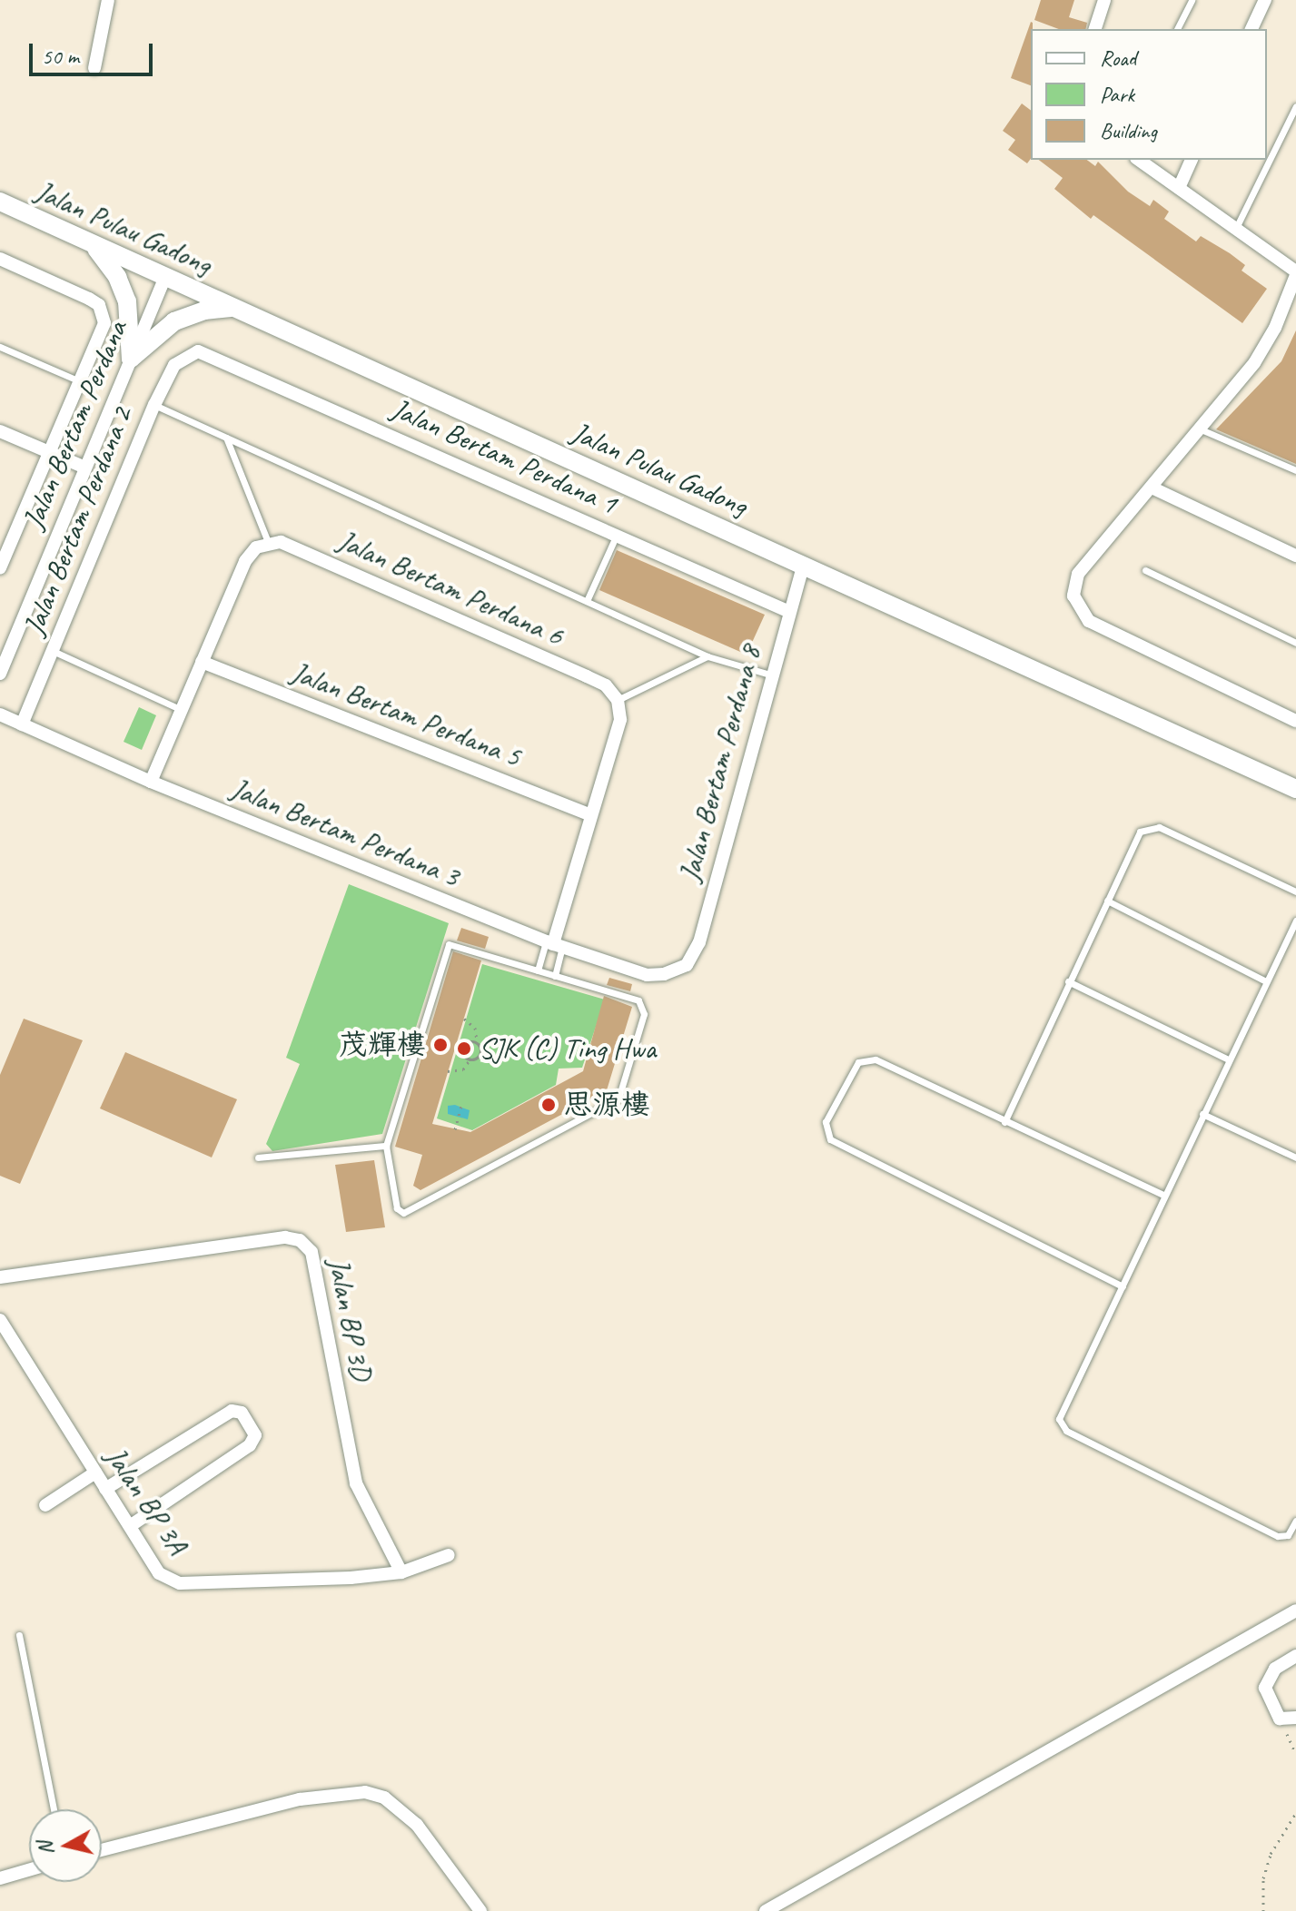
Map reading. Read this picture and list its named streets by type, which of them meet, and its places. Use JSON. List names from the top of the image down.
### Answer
{
  "streets": {
    "main road": ["Jalan Pulau Gadong"],
    "street": [
      "Jalan Bertam Perdana",
      "Jalan Bertam Perdana 1",
      "Jalan Bertam Perdana 2",
      "Jalan Bertam Perdana 6",
      "Jalan Bertam Perdana 5",
      "Jalan Bertam Perdana 8",
      "Jalan Bertam Perdana 3",
      "Jalan BP 3D",
      "Jalan BP 3A"
    ]
  },
  "crossings": [
    ["Jalan Pulau Gadong", "Jalan Bertam Perdana"],
    ["Jalan Pulau Gadong", "Jalan Bertam Perdana 8"],
    ["Jalan Bertam Perdana 1", "Jalan Bertam Perdana 2"],
    ["Jalan Bertam Perdana 1", "Jalan Bertam Perdana 8"],
    ["Jalan Bertam Perdana 2", "Jalan Bertam Perdana 3"],
    ["Jalan Bertam Perdana 8", "Jalan Bertam Perdana 3"],
    ["Jalan BP 3D", "Jalan BP 3A"]
  ],
  "places": ["茂輝樓", "SJK (C) Ting Hwa", "思源樓"],
  "legend": ["Road", "Park", "Building"],
  "scale_bar": "50 m",
  "north": "left"
}
